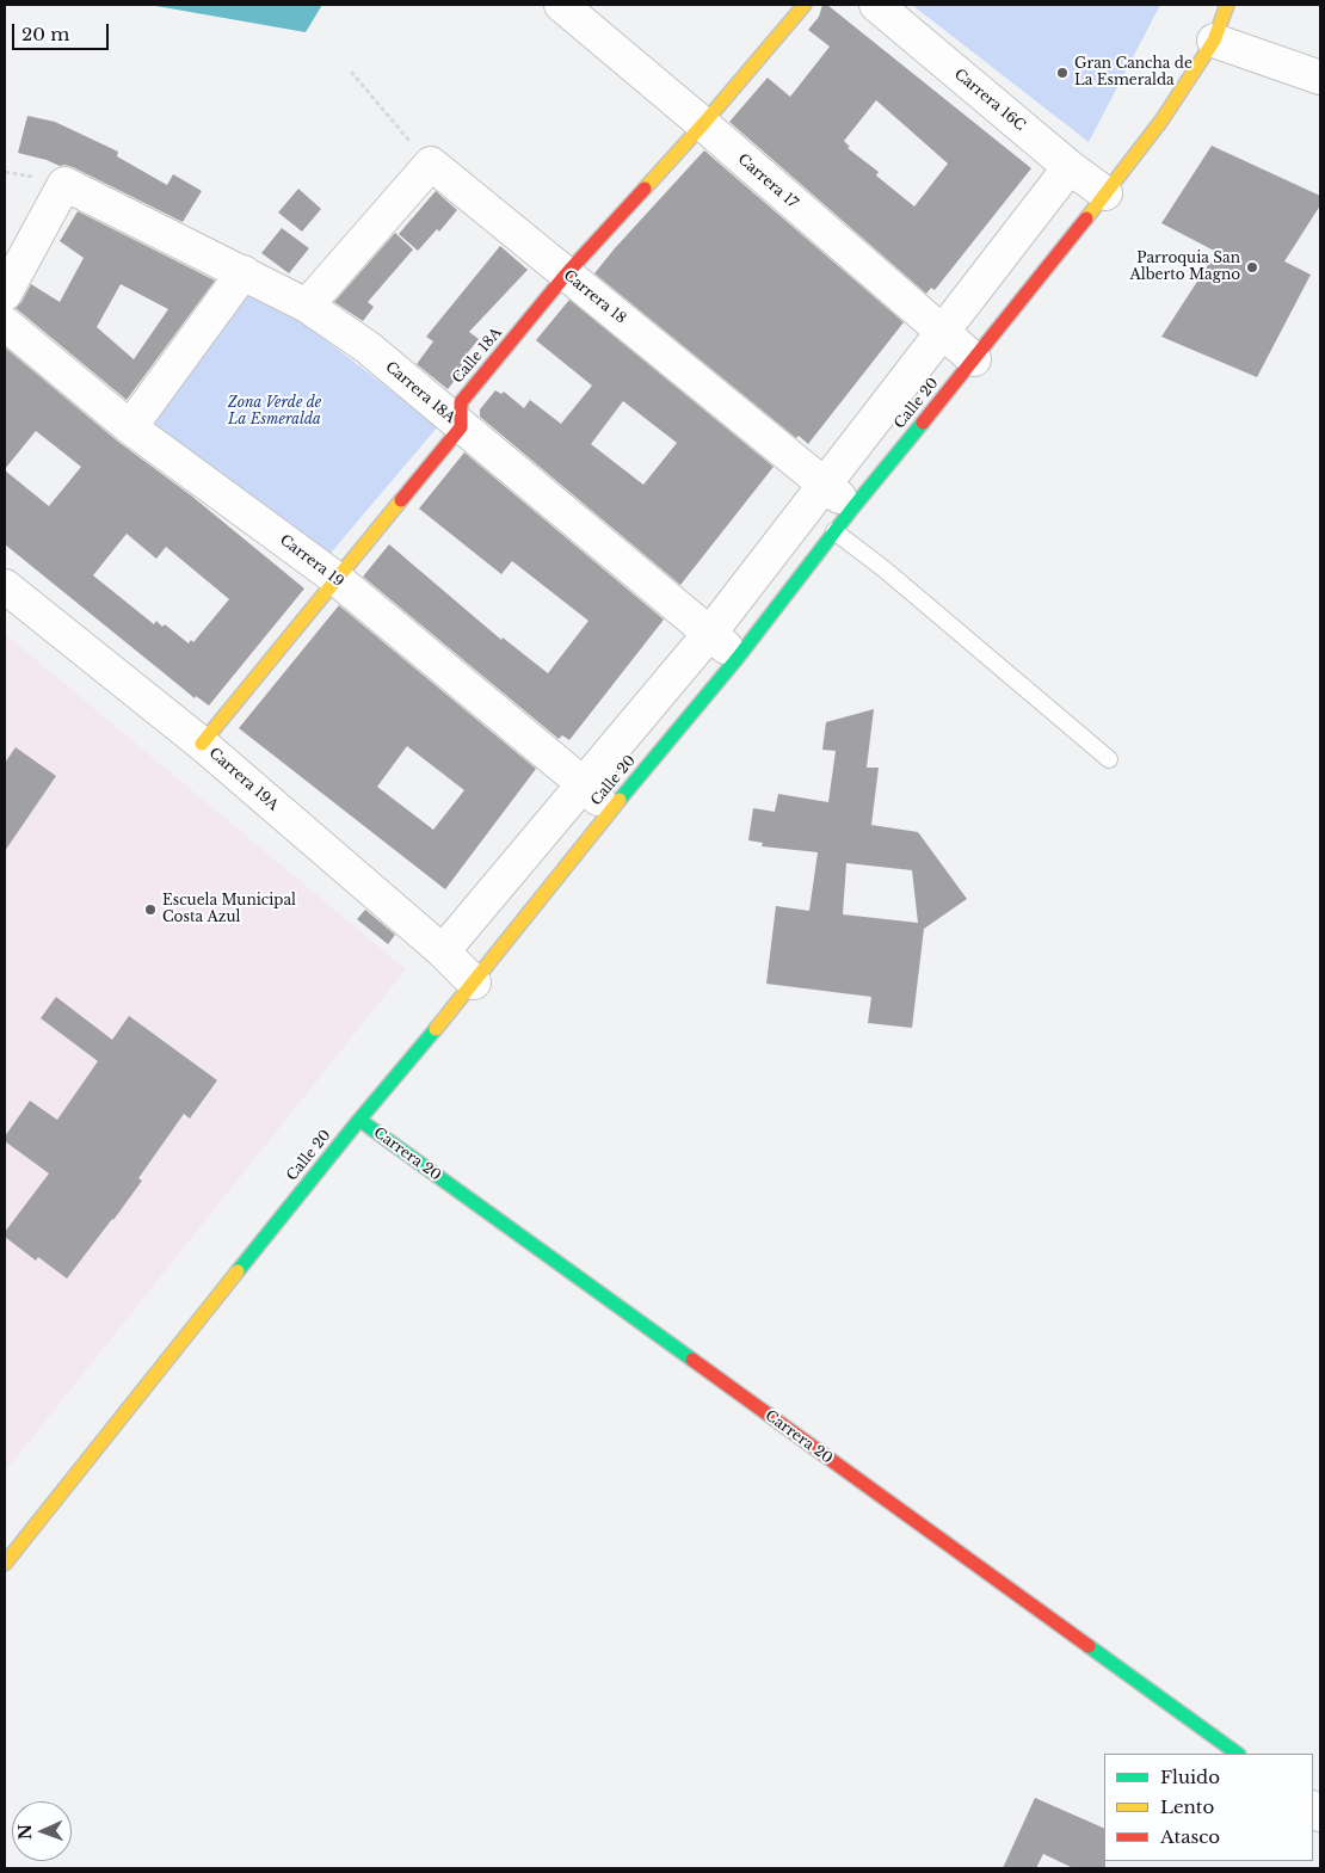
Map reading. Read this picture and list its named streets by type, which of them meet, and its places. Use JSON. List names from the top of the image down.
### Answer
{
  "streets": {
    "street": [
      "Carrera 16C",
      "Carrera 17",
      "Carrera 18",
      "Calle 18A",
      "Carrera 18A",
      "Calle 20",
      "Carrera 19",
      "Carrera 19A",
      "Carrera 20"
    ]
  },
  "crossings": [
    ["Carrera 16C", "Calle 20"],
    ["Carrera 17", "Calle 18A"],
    ["Carrera 17", "Calle 20"],
    ["Carrera 18", "Calle 18A"],
    ["Carrera 18", "Calle 20"],
    ["Calle 18A", "Carrera 18A"],
    ["Carrera 18A", "Calle 20"],
    ["Calle 20", "Carrera 19"],
    ["Calle 20", "Carrera 19A"],
    ["Calle 20", "Carrera 20"]
  ],
  "parks": ["Zona Verde de La Esmeralda"],
  "places": ["Gran Cancha de La Esmeralda", "Parroquia San Alberto Magno", "Escuela Municipal Costa Azul"],
  "legend": ["Fluido", "Lento", "Atasco"],
  "scale_bar": "20 m",
  "north": "left"
}
